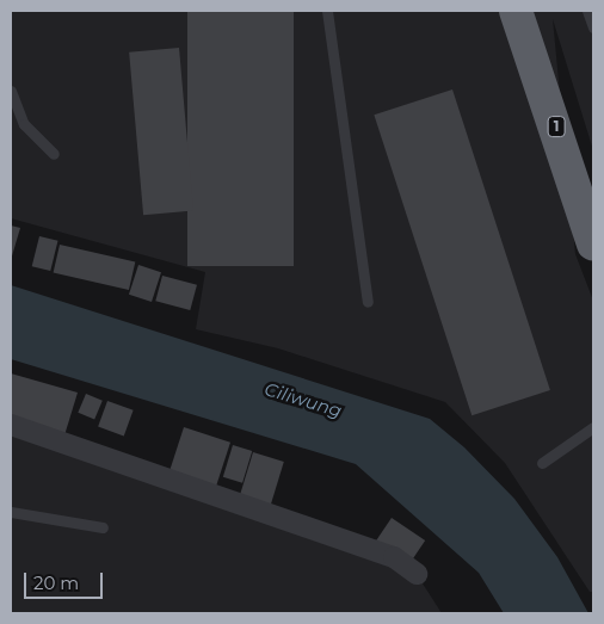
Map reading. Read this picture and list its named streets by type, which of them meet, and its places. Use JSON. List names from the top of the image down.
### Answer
{
  "streets": {
    "highway": ["1"]
  },
  "water": ["Ciliwung"],
  "scale_bar": "20 m"
}
